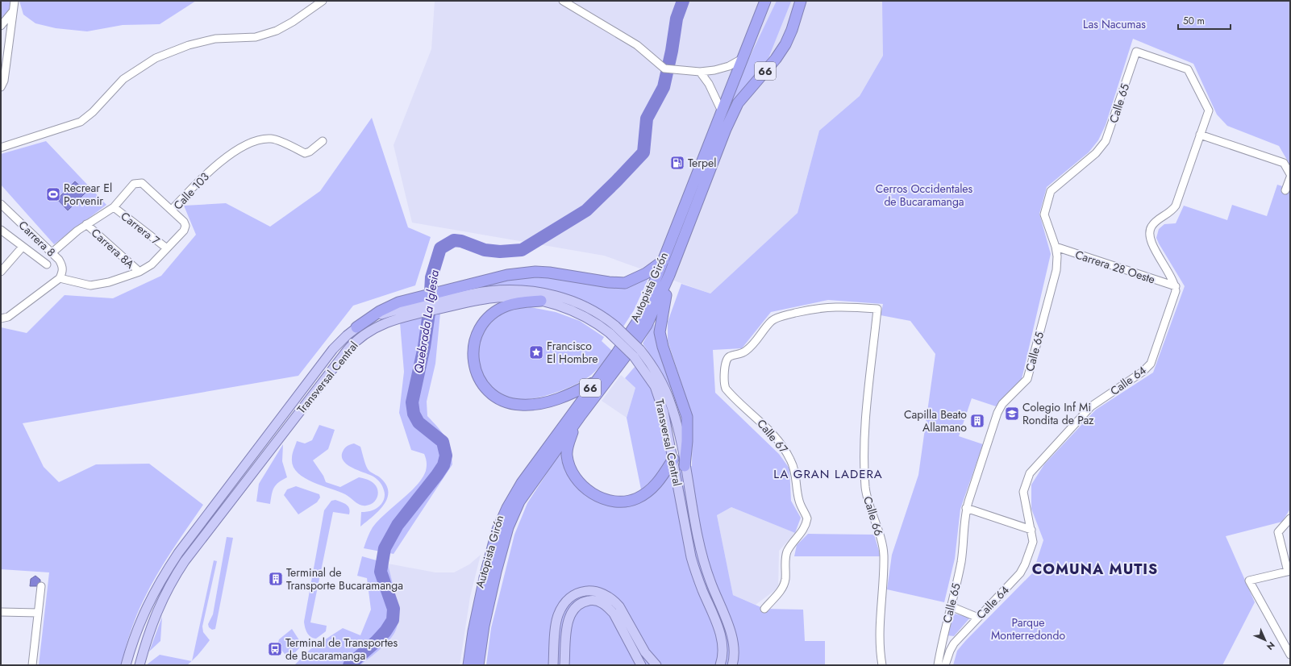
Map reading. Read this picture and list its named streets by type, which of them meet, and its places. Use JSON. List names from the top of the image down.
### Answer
{
  "streets": {
    "highway": ["66", "Autopista Girón"],
    "main road": ["Transversal Central"],
    "street": [
      "Calle 65",
      "Calle 103",
      "Carrera 7",
      "Carrera 8",
      "Carrera 8A",
      "Carrera 28 Oeste",
      "Calle 64",
      "Calle 67",
      "Calle 66"
    ]
  },
  "crossings": [
    ["Calle 65", "Carrera 28 Oeste"],
    ["Calle 103", "Carrera 7"],
    ["Calle 103", "Carrera 8"],
    ["Calle 103", "Carrera 8A"],
    ["Carrera 28 Oeste", "Calle 64"],
    ["Calle 67", "Calle 66"]
  ],
  "districts": ["LA GRAN LADERA", "COMUNA MUTIS"],
  "water": ["Quebrada La Iglesia"],
  "parks": ["Las Nacumas", "Cerros Occidentales de Bucaramanga", "Parque Monterredondo"],
  "places": {
    "fuel station": ["Terpel"],
    "sports": ["Recrear El Porvenir"],
    "place": ["Francisco El Hombre"],
    "school or university": ["Colegio Inf Mi Rondita de Paz"],
    "building": ["Capilla Beato Allamano", "Terminal de Transporte Bucaramanga"],
    "bus stop": ["Terminal de Transportes de Bucaramanga"]
  },
  "scale_bar": "50 m",
  "north": "bottom right"
}
